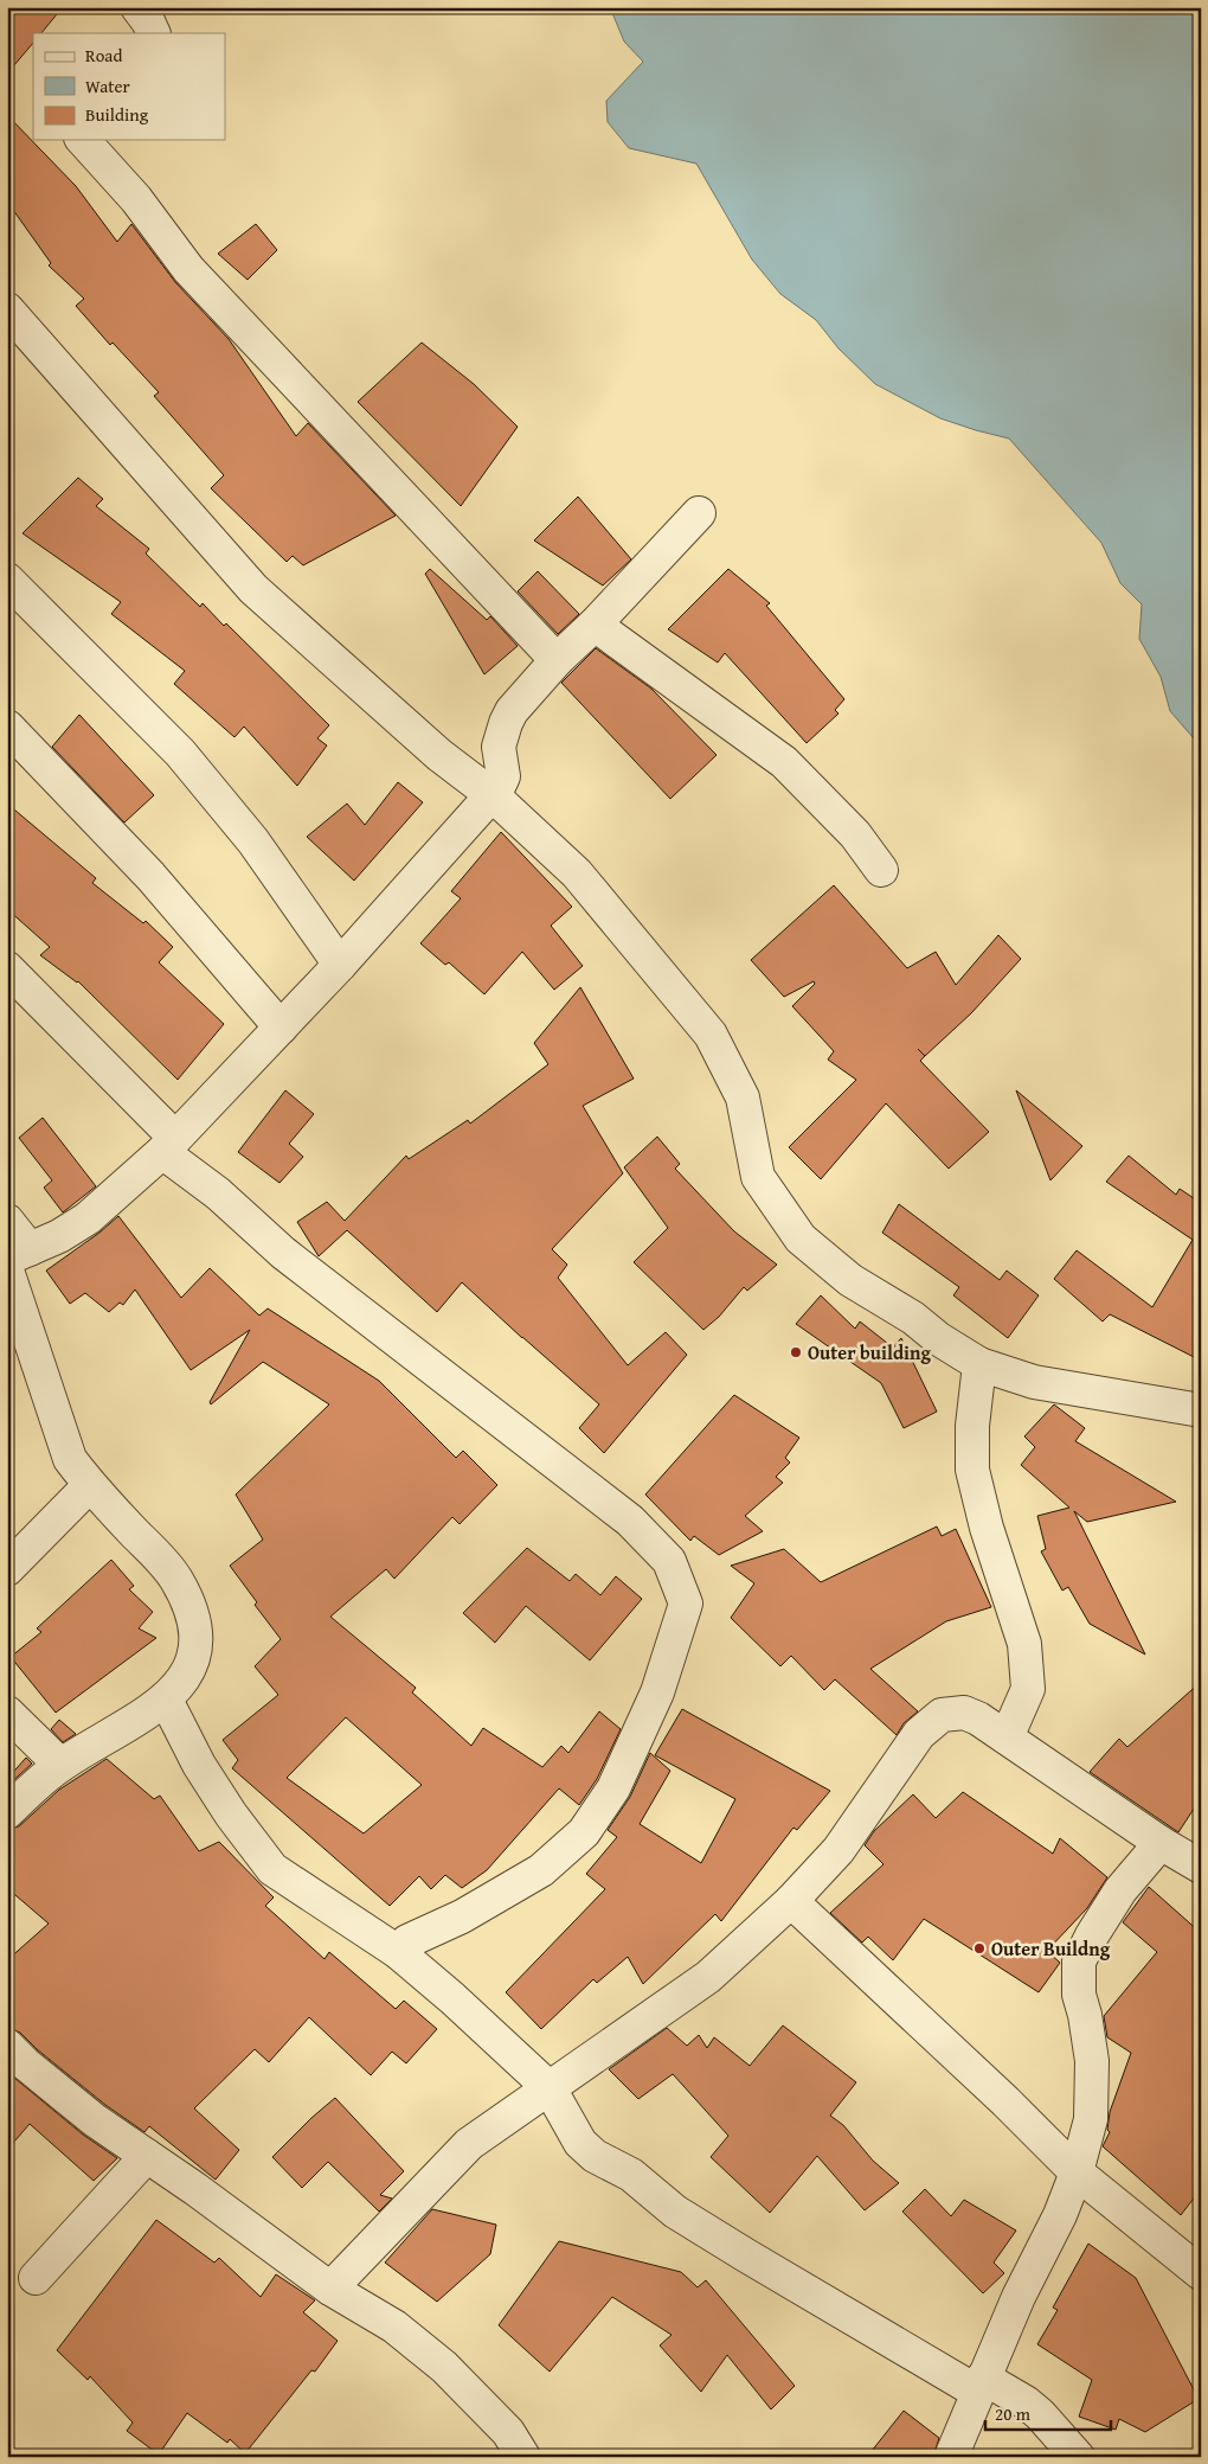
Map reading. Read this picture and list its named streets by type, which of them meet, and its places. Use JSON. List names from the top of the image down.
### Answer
{
  "places": ["Outer building", "Outer Buildng"],
  "legend": ["Road", "Water", "Building"],
  "scale_bar": "20 m"
}
